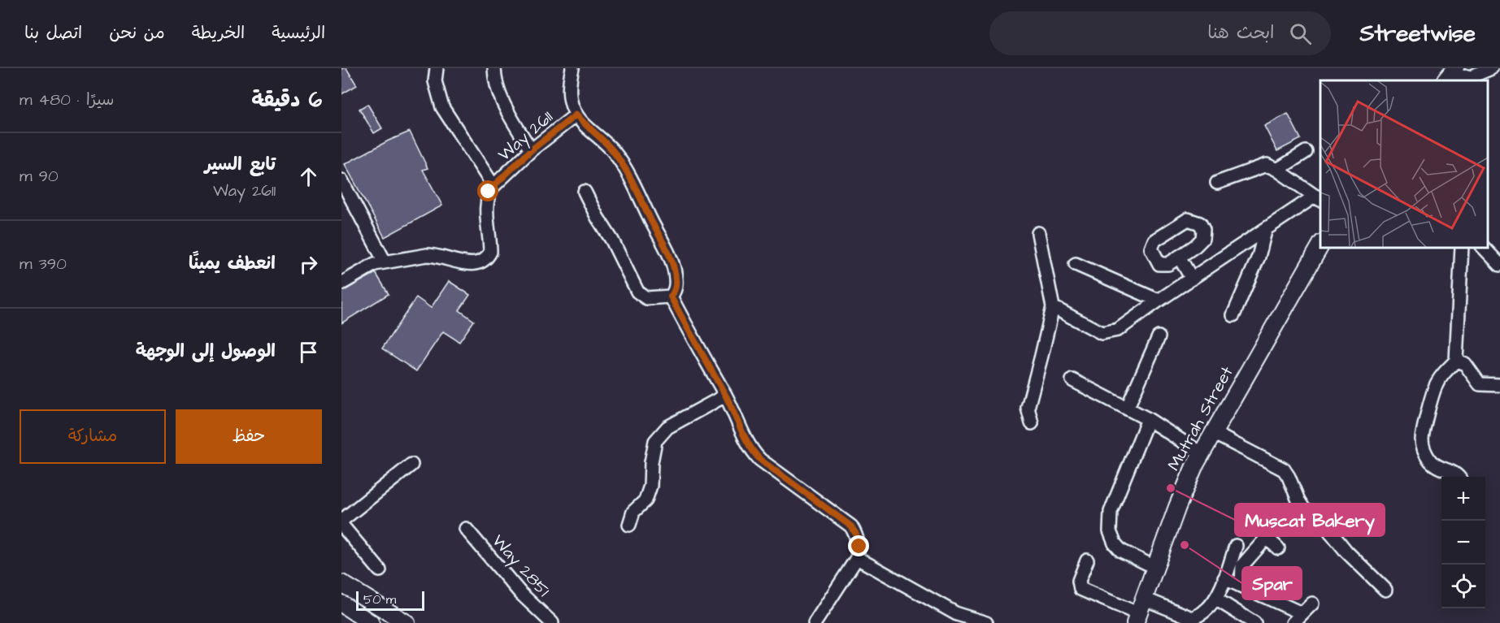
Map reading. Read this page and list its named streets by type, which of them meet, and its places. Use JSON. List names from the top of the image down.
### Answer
{
  "streets": {
    "main road": ["Mutrah Street"],
    "street": ["Way 2611", "Way 2851"]
  },
  "places": ["Muscat Bakery", "Spar"],
  "scale_bar": "50 m",
  "page": {
    "header": "Streetwise",
    "search": "ابحث هنا",
    "nav": [
      "الرئيسية",
      "الخريطة",
      "من نحن",
      "اتصل بنا"
    ],
    "heading": ["6 دقيقة", "سيرًا · 480 m"],
    "list": [
      ["تابع السير", "Way 2611", "90 m"],
      ["انعطف يمينًا", "390 m"],
      "الوصول إلى الوجهة"
    ],
    "buttons": ["حفظ", "مشاركة"],
    "map_buttons": ["+", "−"],
    "scale": "50 m"
  }
}
